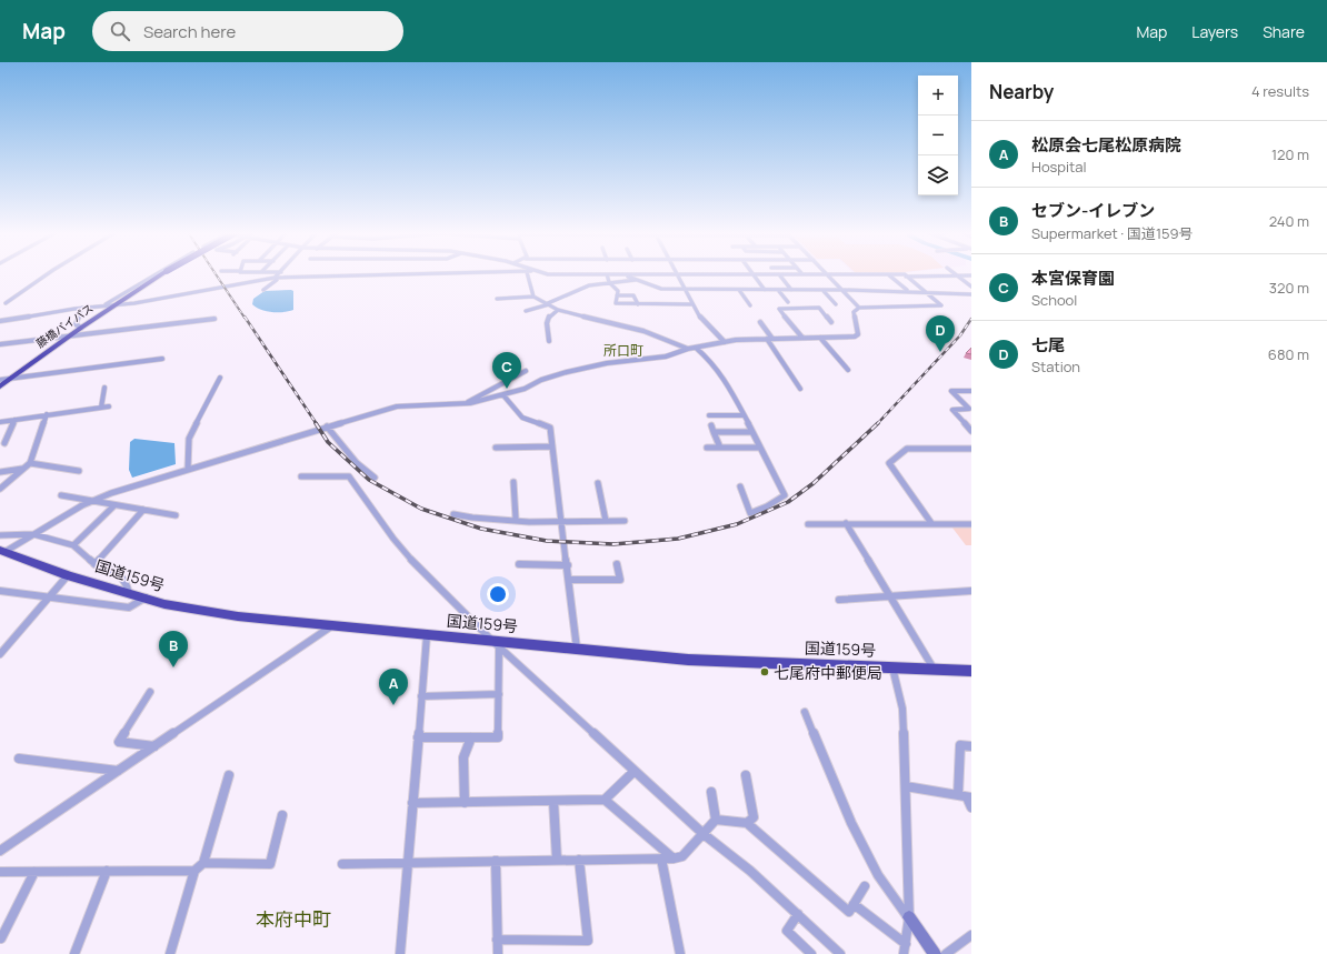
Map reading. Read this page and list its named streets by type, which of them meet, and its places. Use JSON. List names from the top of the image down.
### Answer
{
  "streets": {
    "highway": ["藤橋バイパス", "国道159号"]
  },
  "districts": ["所口町", "本府中町"],
  "places": ["七尾府中郵便局"],
  "page": {
    "header": "Map",
    "search": "Search here",
    "nav": ["Map", "Layers", "Share"],
    "heading": ["Nearby", "4 results"],
    "map_buttons": ["+", "−"],
    "list": [
      {
        "mark": "A",
        "name": "松原会七尾松原病院",
        "note": "Hospital",
        "value": "120 m"
      },
      {
        "mark": "B",
        "name": "セブン-イレブン",
        "note": "Supermarket · 国道159号",
        "value": "240 m"
      },
      {
        "mark": "C",
        "name": "本宮保育園",
        "note": "School",
        "value": "320 m"
      },
      {
        "mark": "D",
        "name": "七尾",
        "note": "Station",
        "value": "680 m"
      }
    ],
    "pins": [
      "D",
      "C",
      "B",
      "A"
    ]
  }
}
